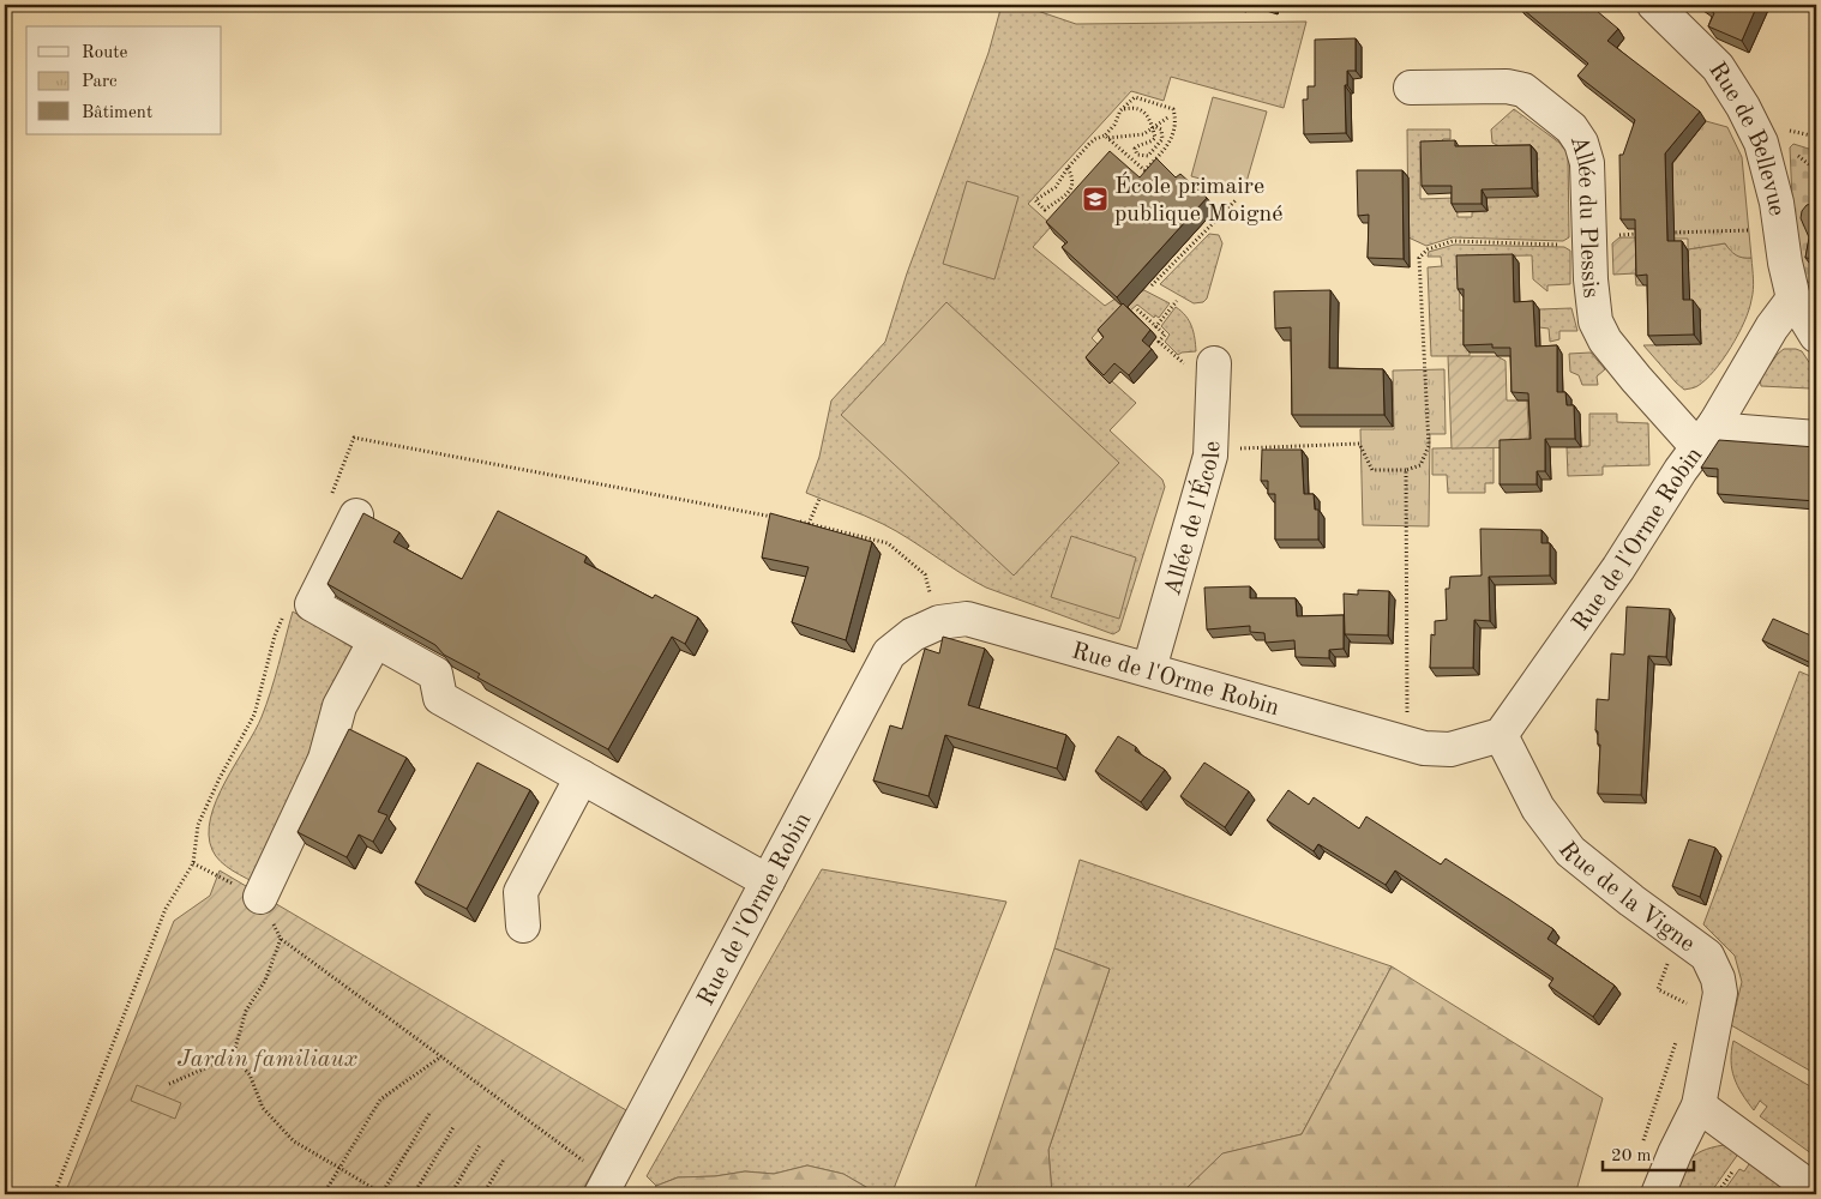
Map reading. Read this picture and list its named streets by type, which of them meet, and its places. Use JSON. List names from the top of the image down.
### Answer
{
  "streets": {
    "street": [
      "Rue de Bellevue",
      "Allée du Plessis",
      "Allée de l'École",
      "Rue de l'Orme Robin",
      "Rue de la Vigne"
    ]
  },
  "crossings": [
    ["Rue de Bellevue", "Rue de l'Orme Robin"],
    ["Allée du Plessis", "Rue de l'Orme Robin"],
    ["Allée de l'École", "Rue de l'Orme Robin"],
    ["Rue de l'Orme Robin", "Rue de la Vigne"]
  ],
  "parks": ["Jardin familiaux"],
  "places": {
    "school or university": ["École primaire publique Moigné"]
  },
  "legend": ["Route", "Parc", "Bâtiment"],
  "scale_bar": "20 m"
}
